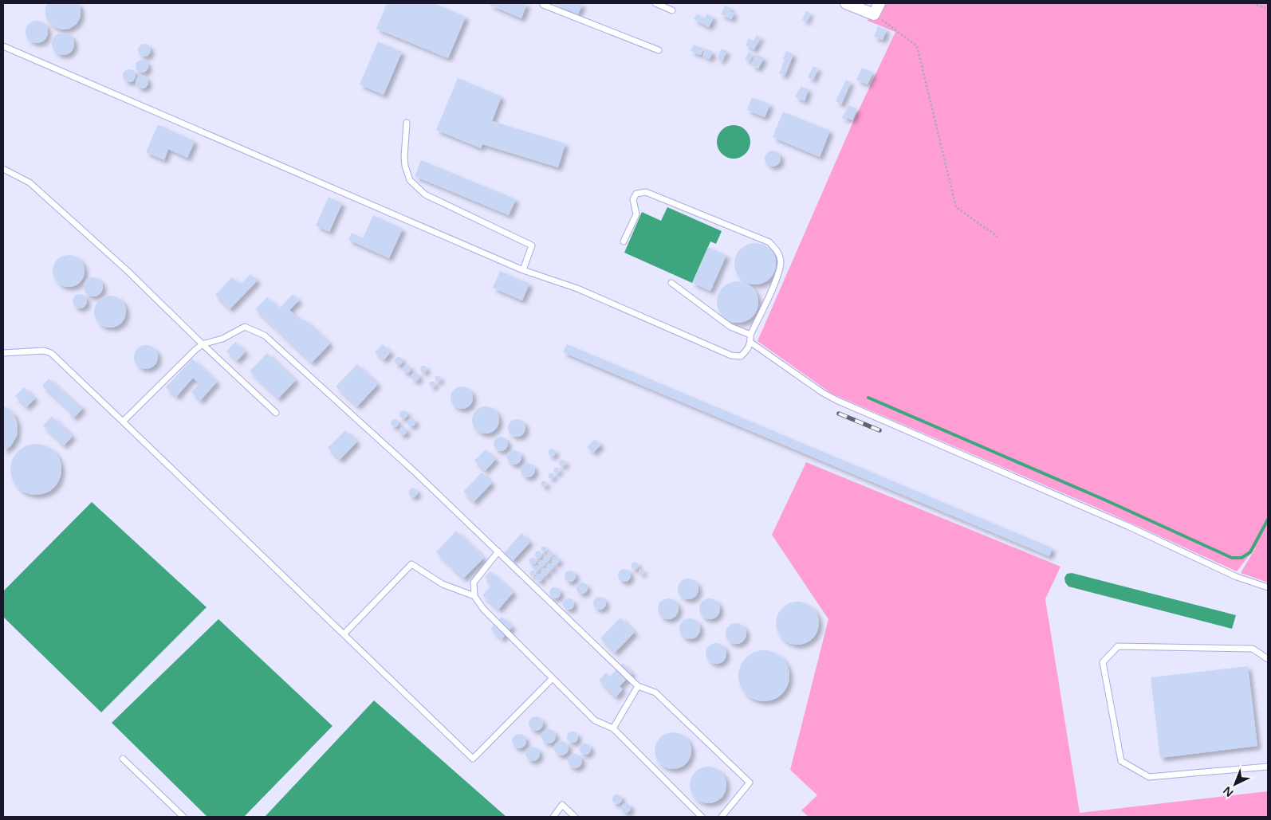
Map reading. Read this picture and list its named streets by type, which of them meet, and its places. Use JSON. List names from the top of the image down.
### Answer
{
  "north": "bottom left"
}
